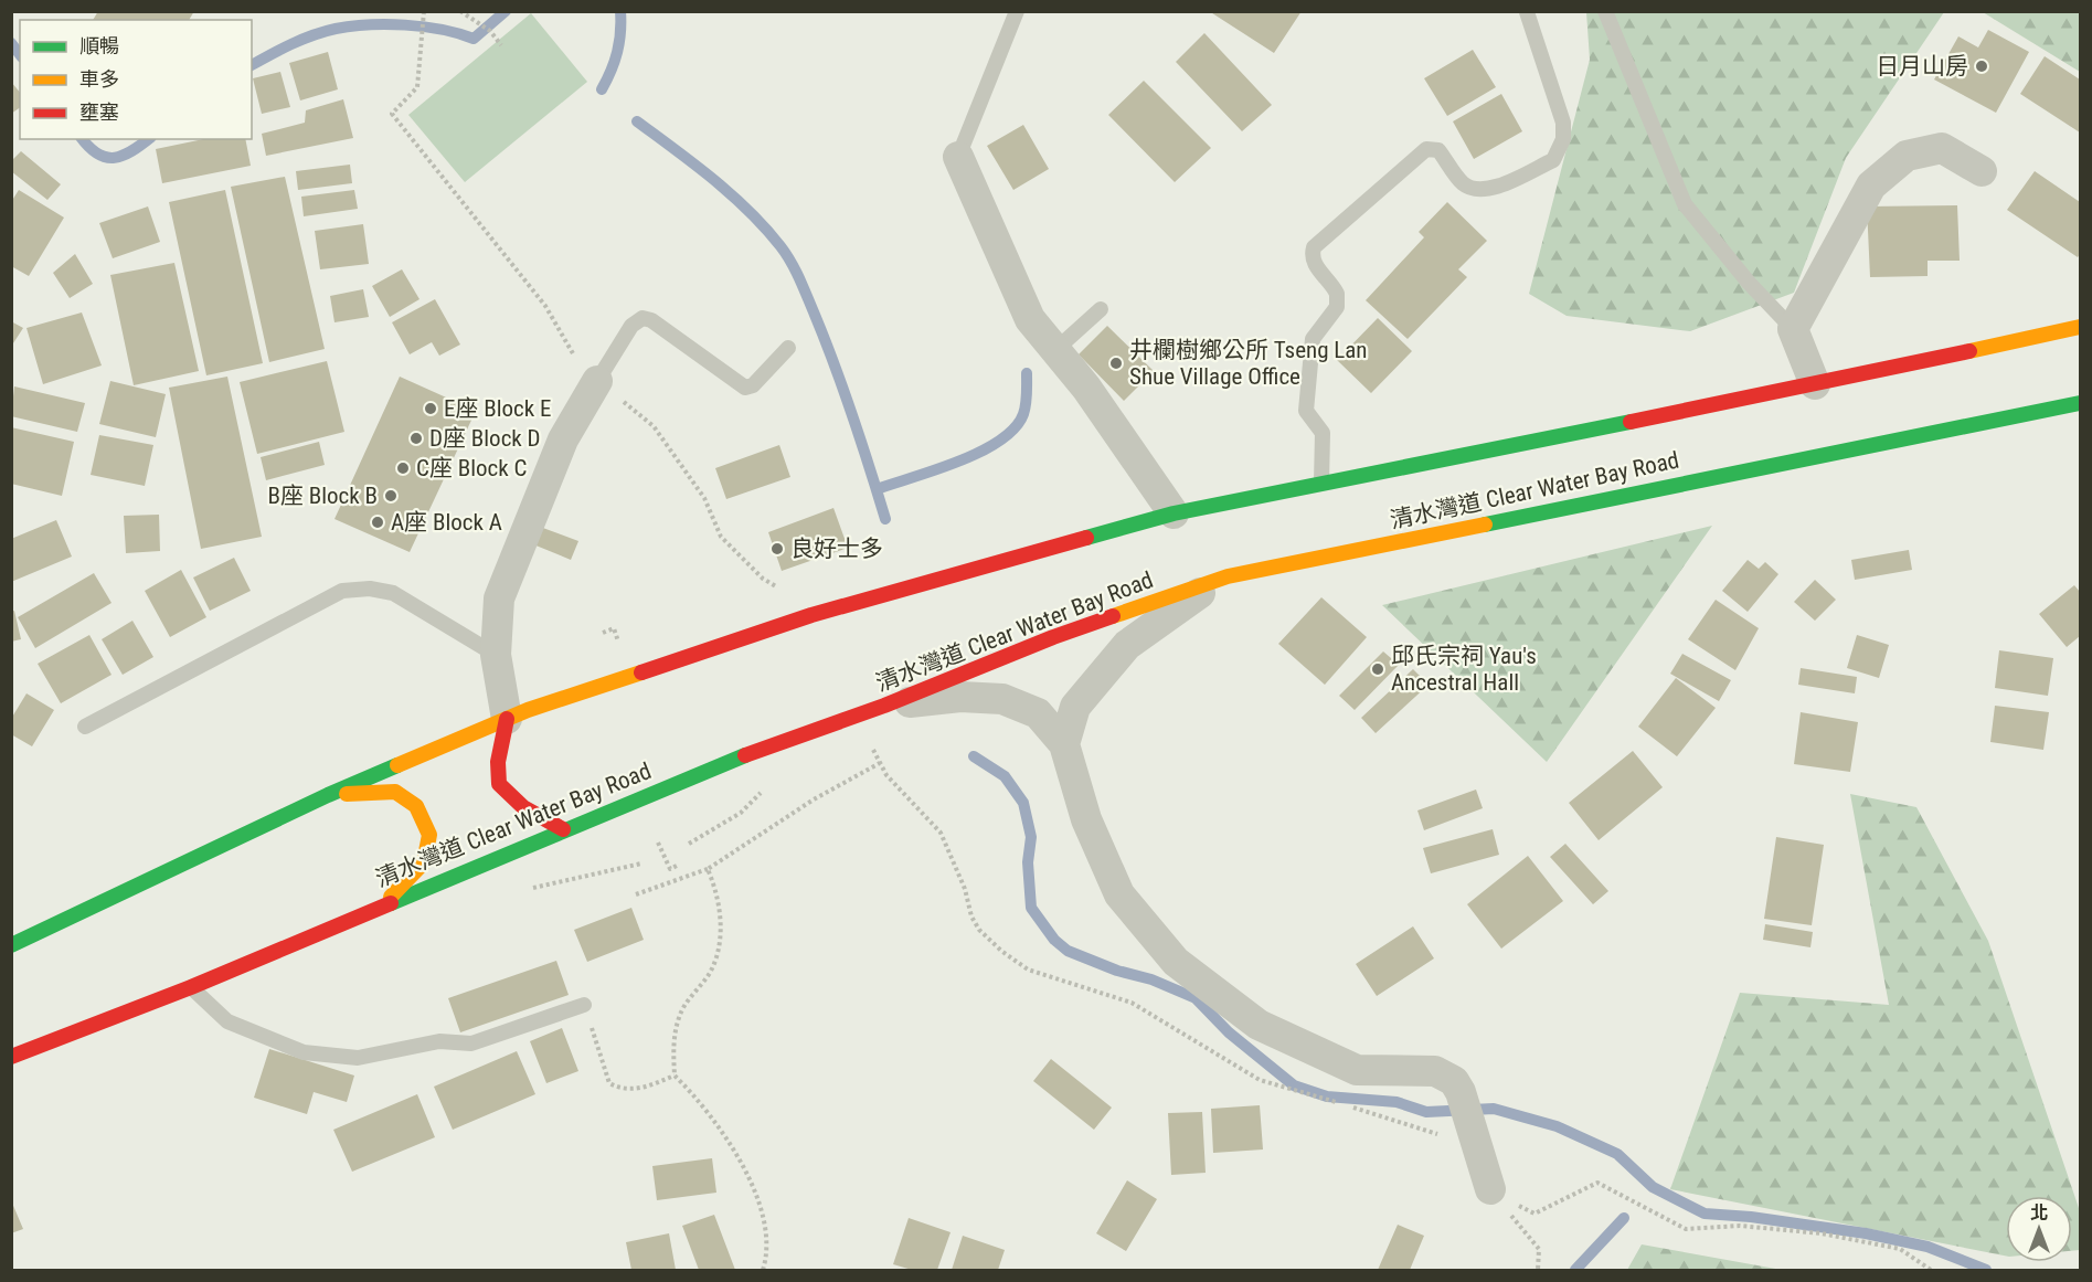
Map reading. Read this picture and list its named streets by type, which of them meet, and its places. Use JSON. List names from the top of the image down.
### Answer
{
  "streets": {
    "main road": ["清水灣道 Clear Water Bay Road"]
  },
  "places": [
    "日月山房",
    "井欄樹鄉公所 Tseng Lan Shue Village Office",
    "E座 Block E",
    "D座 Block D",
    "C座 Block C",
    "B座 Block B",
    "A座 Block A",
    "良好士多",
    "邱氏宗祠 Yau's Ancestral Hall"
  ],
  "legend": ["順暢", "車多", "壅塞"],
  "north": "top"
}
